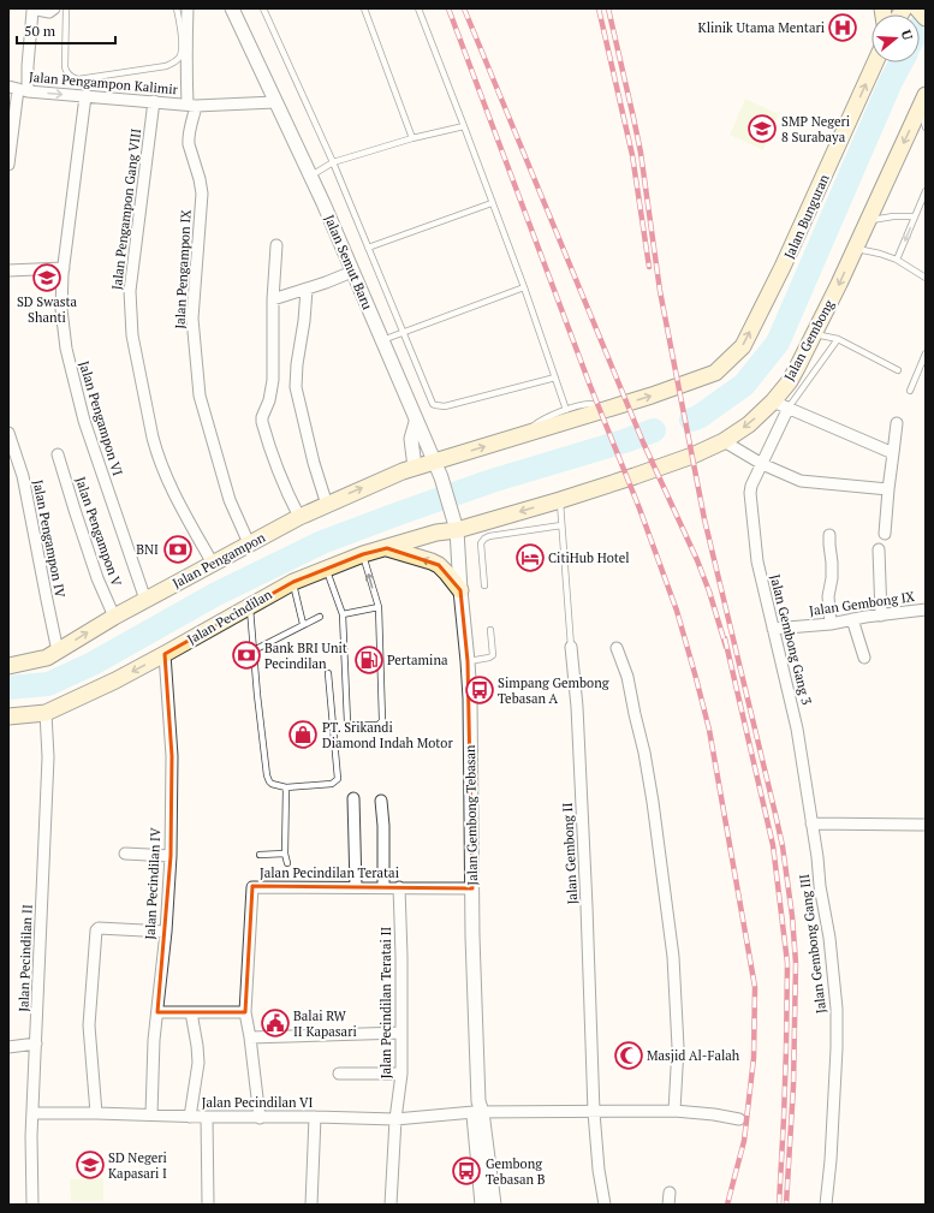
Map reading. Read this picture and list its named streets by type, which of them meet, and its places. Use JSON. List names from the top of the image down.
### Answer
{
  "streets": {
    "main road": [
      "Jalan Bunguran",
      "Jalan Gembong",
      "Jalan Pengampon",
      "Jalan Pecindilan"
    ],
    "street": [
      "Jalan Pengampon Kalimir",
      "Jalan Pengampon Gang VIII",
      "Jalan Semut Baru",
      "Jalan Pengampon IX",
      "Jalan Pengampon VI",
      "Jalan Pengampon V",
      "Jalan Pengampon IV",
      "Jalan Gembong IX",
      "Jalan Gembong Gang 3",
      "Jalan Gembong Tebasan",
      "Jalan Gembong II",
      "Jalan Pecindilan Teratai",
      "Jalan Pecindilan IV",
      "Jalan Gembong Gang III",
      "Jalan Pecindilan II",
      "Jalan Pecindilan Teratai II",
      "Jalan Pecindilan VI"
    ]
  },
  "crossings": [
    ["Jalan Pengampon Kalimir", "Jalan Pengampon Gang VIII"],
    ["Jalan Pengampon Kalimir", "Jalan Pengampon IX"],
    ["Jalan Pengampon Kalimir", "Jalan Pengampon VI"],
    ["Jalan Pengampon Gang VIII", "Jalan Pengampon"],
    ["Jalan Semut Baru", "Jalan Gembong"],
    ["Jalan Semut Baru", "Jalan Pengampon"],
    ["Jalan Semut Baru", "Jalan Pecindilan"],
    ["Jalan Semut Baru", "Jalan Gembong Tebasan"],
    ["Jalan Pengampon IX", "Jalan Pengampon"],
    ["Jalan Gembong", "Jalan Pecindilan"],
    ["Jalan Gembong", "Jalan Gembong Tebasan"],
    ["Jalan Gembong", "Jalan Gembong II"],
    ["Jalan Pengampon VI", "Jalan Pengampon"],
    ["Jalan Pengampon V", "Jalan Pengampon"],
    ["Jalan Pengampon IV", "Jalan Pengampon"],
    ["Jalan Gembong IX", "Jalan Gembong Gang 3"],
    ["Jalan Pecindilan", "Jalan Gembong Tebasan"],
    ["Jalan Pecindilan", "Jalan Pecindilan IV"],
    ["Jalan Pecindilan", "Jalan Pecindilan II"],
    ["Jalan Gembong Gang 3", "Jalan Gembong Gang III"],
    ["Jalan Gembong Tebasan", "Jalan Pecindilan Teratai"],
    ["Jalan Gembong Tebasan", "Jalan Pecindilan VI"],
    ["Jalan Gembong II", "Jalan Pecindilan VI"],
    ["Jalan Pecindilan Teratai", "Jalan Pecindilan Teratai II"],
    ["Jalan Pecindilan Teratai", "Jalan Pecindilan VI"],
    ["Jalan Pecindilan IV", "Jalan Pecindilan VI"],
    ["Jalan Pecindilan II", "Jalan Pecindilan VI"],
    ["Jalan Pecindilan Teratai II", "Jalan Pecindilan VI"]
  ],
  "one_way": ["Jalan Bunguran", "Jalan Gembong"],
  "places": {
    "hospital": ["Klinik Utama Mentari"],
    "school or university": ["SMP Negeri 8 Surabaya", "SD Swasta Shanti", "SD Negeri Kapasari I"],
    "bank": ["BNI", "Bank BRI Unit Pecindilan"],
    "hotel": ["CitiHub Hotel"],
    "fuel station": ["Pertamina"],
    "bus stop": ["Simpang Gembong Tebasan A", "Gembong Tebasan B"],
    "shop": ["PT. Srikandi Diamond Indah Motor"],
    "public building": ["Balai RW II Kapasari"],
    "mosque": ["Masjid Al-Falah"]
  },
  "scale_bar": "50 m",
  "north": "right"
}
